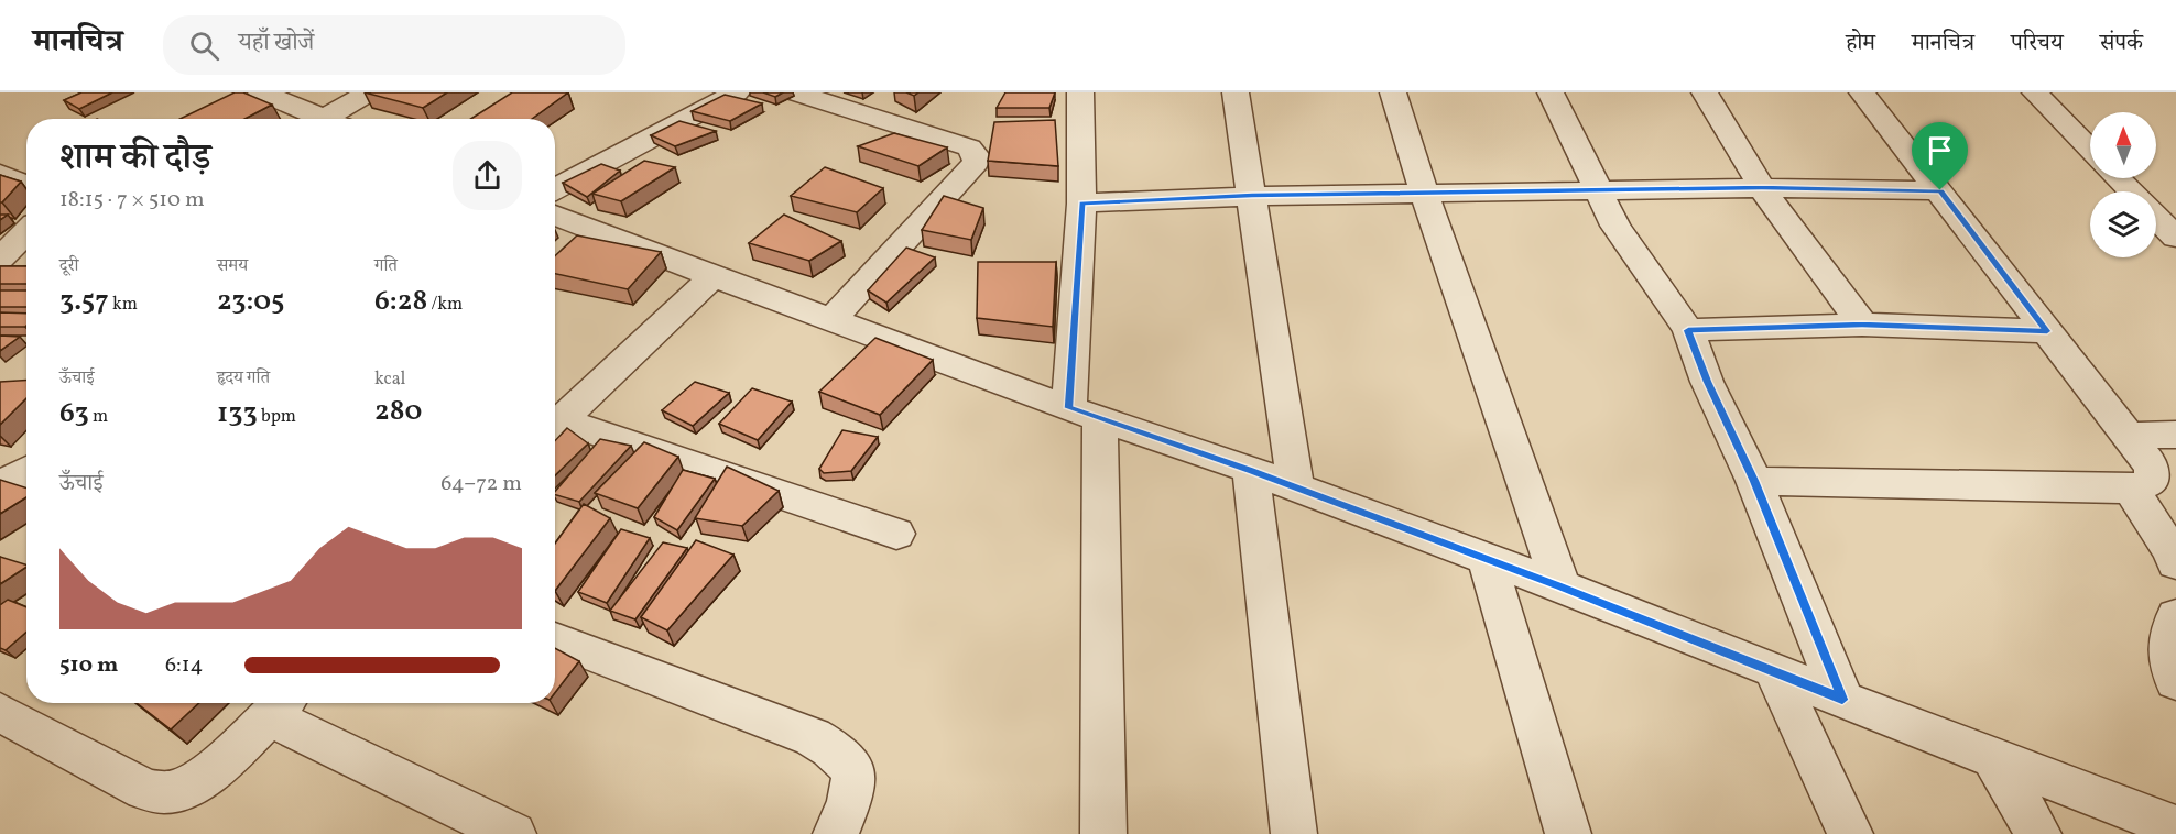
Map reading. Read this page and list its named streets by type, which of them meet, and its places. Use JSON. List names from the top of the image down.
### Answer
{
  "north": "top",
  "page": {
    "header": "मानचित्र",
    "search": "यहाँ खोजें",
    "nav": [
      "होम",
      "मानचित्र",
      "परिचय",
      "संपर्क"
    ],
    "heading": ["शाम की दौड़", "18:15 · 7 × 510 m"],
    "stats": [
      ["दूरी", "3.57 km"],
      ["समय", "23:05"],
      ["गति", "6:28 /km"],
      ["ऊँचाई", "63 m"],
      ["हृदय गति", "133 bpm"],
      ["kcal", "280"]
    ],
    "chart": ["ऊँचाई", "64–72 m"],
    "list": [
      {
        "name": "510 m",
        "note": "6:14"
      }
    ]
  }
}
